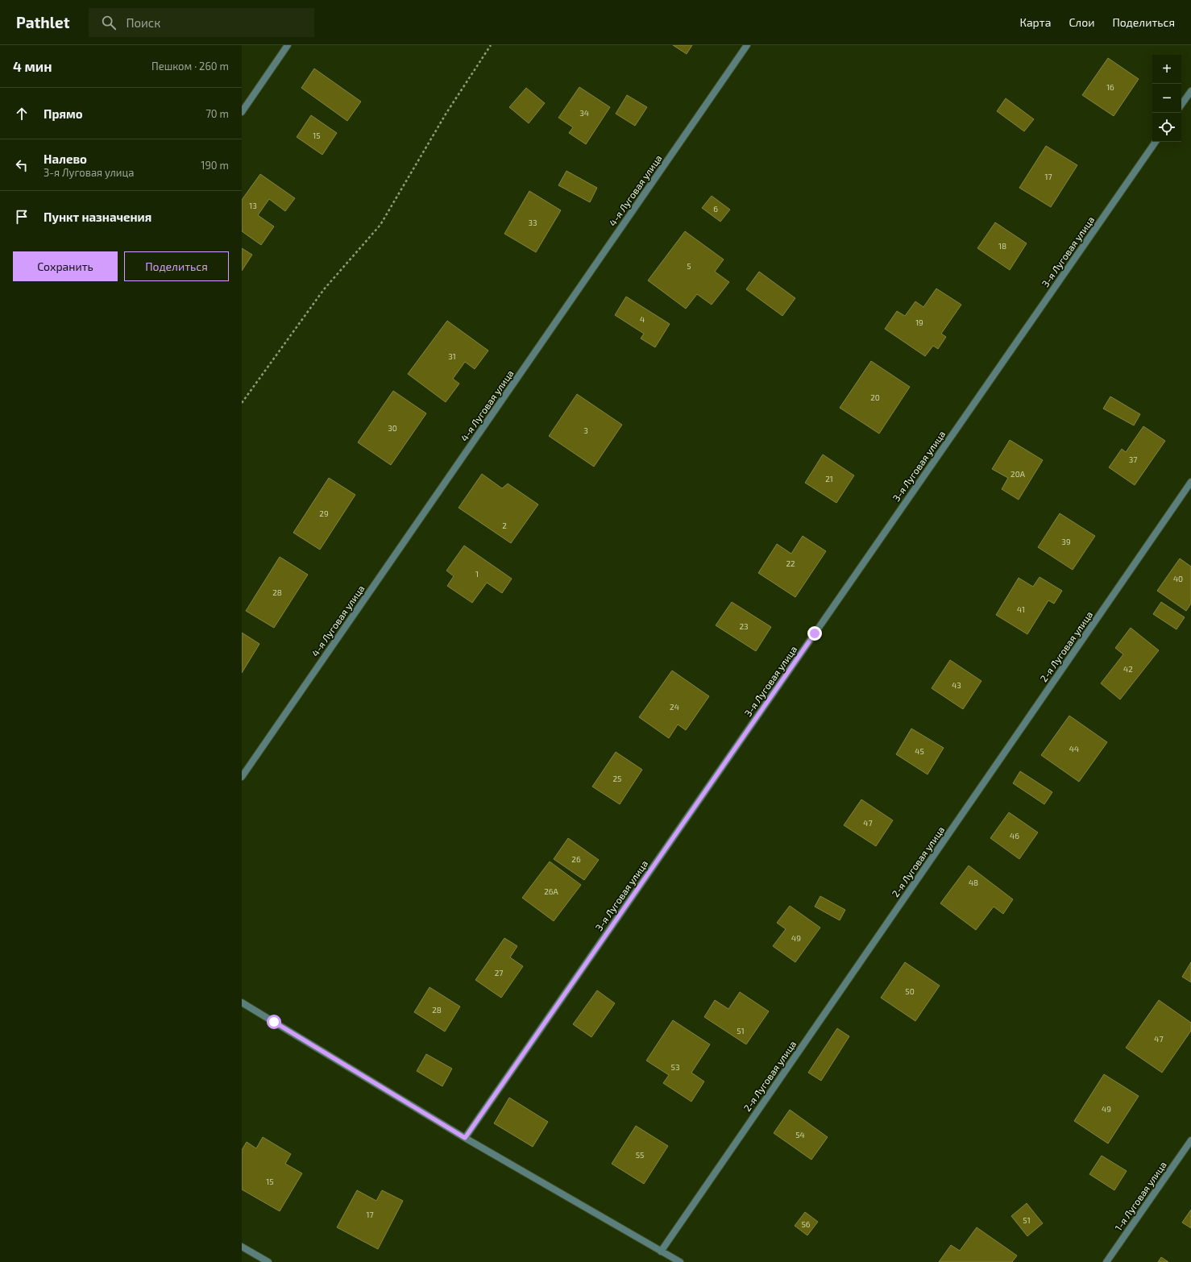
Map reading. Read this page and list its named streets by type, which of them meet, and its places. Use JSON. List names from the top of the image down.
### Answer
{
  "streets": {
    "street": [
      "4-я Луговая улица",
      "3-я Луговая улица",
      "2-я Луговая улица",
      "1-я Луговая улица"
    ]
  },
  "house_numbers": [
    "16",
    "34",
    "15",
    "17",
    "13",
    "6",
    "33",
    "18",
    "5",
    "4",
    "19",
    "31",
    "20",
    "30",
    "3",
    "37",
    "20А",
    "21",
    "29",
    "2",
    "39",
    "22",
    "1",
    "40",
    "28",
    "41",
    "23",
    "42",
    "43",
    "24",
    "44",
    "45",
    "25",
    "47",
    "46",
    "26",
    "48",
    "26А",
    "49",
    "27",
    "50",
    "28",
    "51",
    "47",
    "53",
    "49",
    "54",
    "55",
    "15",
    "17",
    "51",
    "56"
  ],
  "page": {
    "header": "Pathlet",
    "search": "Поиск",
    "nav": ["Карта", "Слои", "Поделиться"],
    "heading": ["4 мин", "Пешком · 260 m"],
    "map_buttons": ["+", "−"],
    "list": [
      ["Прямо", "70 m"],
      ["Налево", "3-я Луговая улица", "190 m"],
      "Пункт назначения"
    ],
    "buttons": ["Сохранить", "Поделиться"]
  }
}
